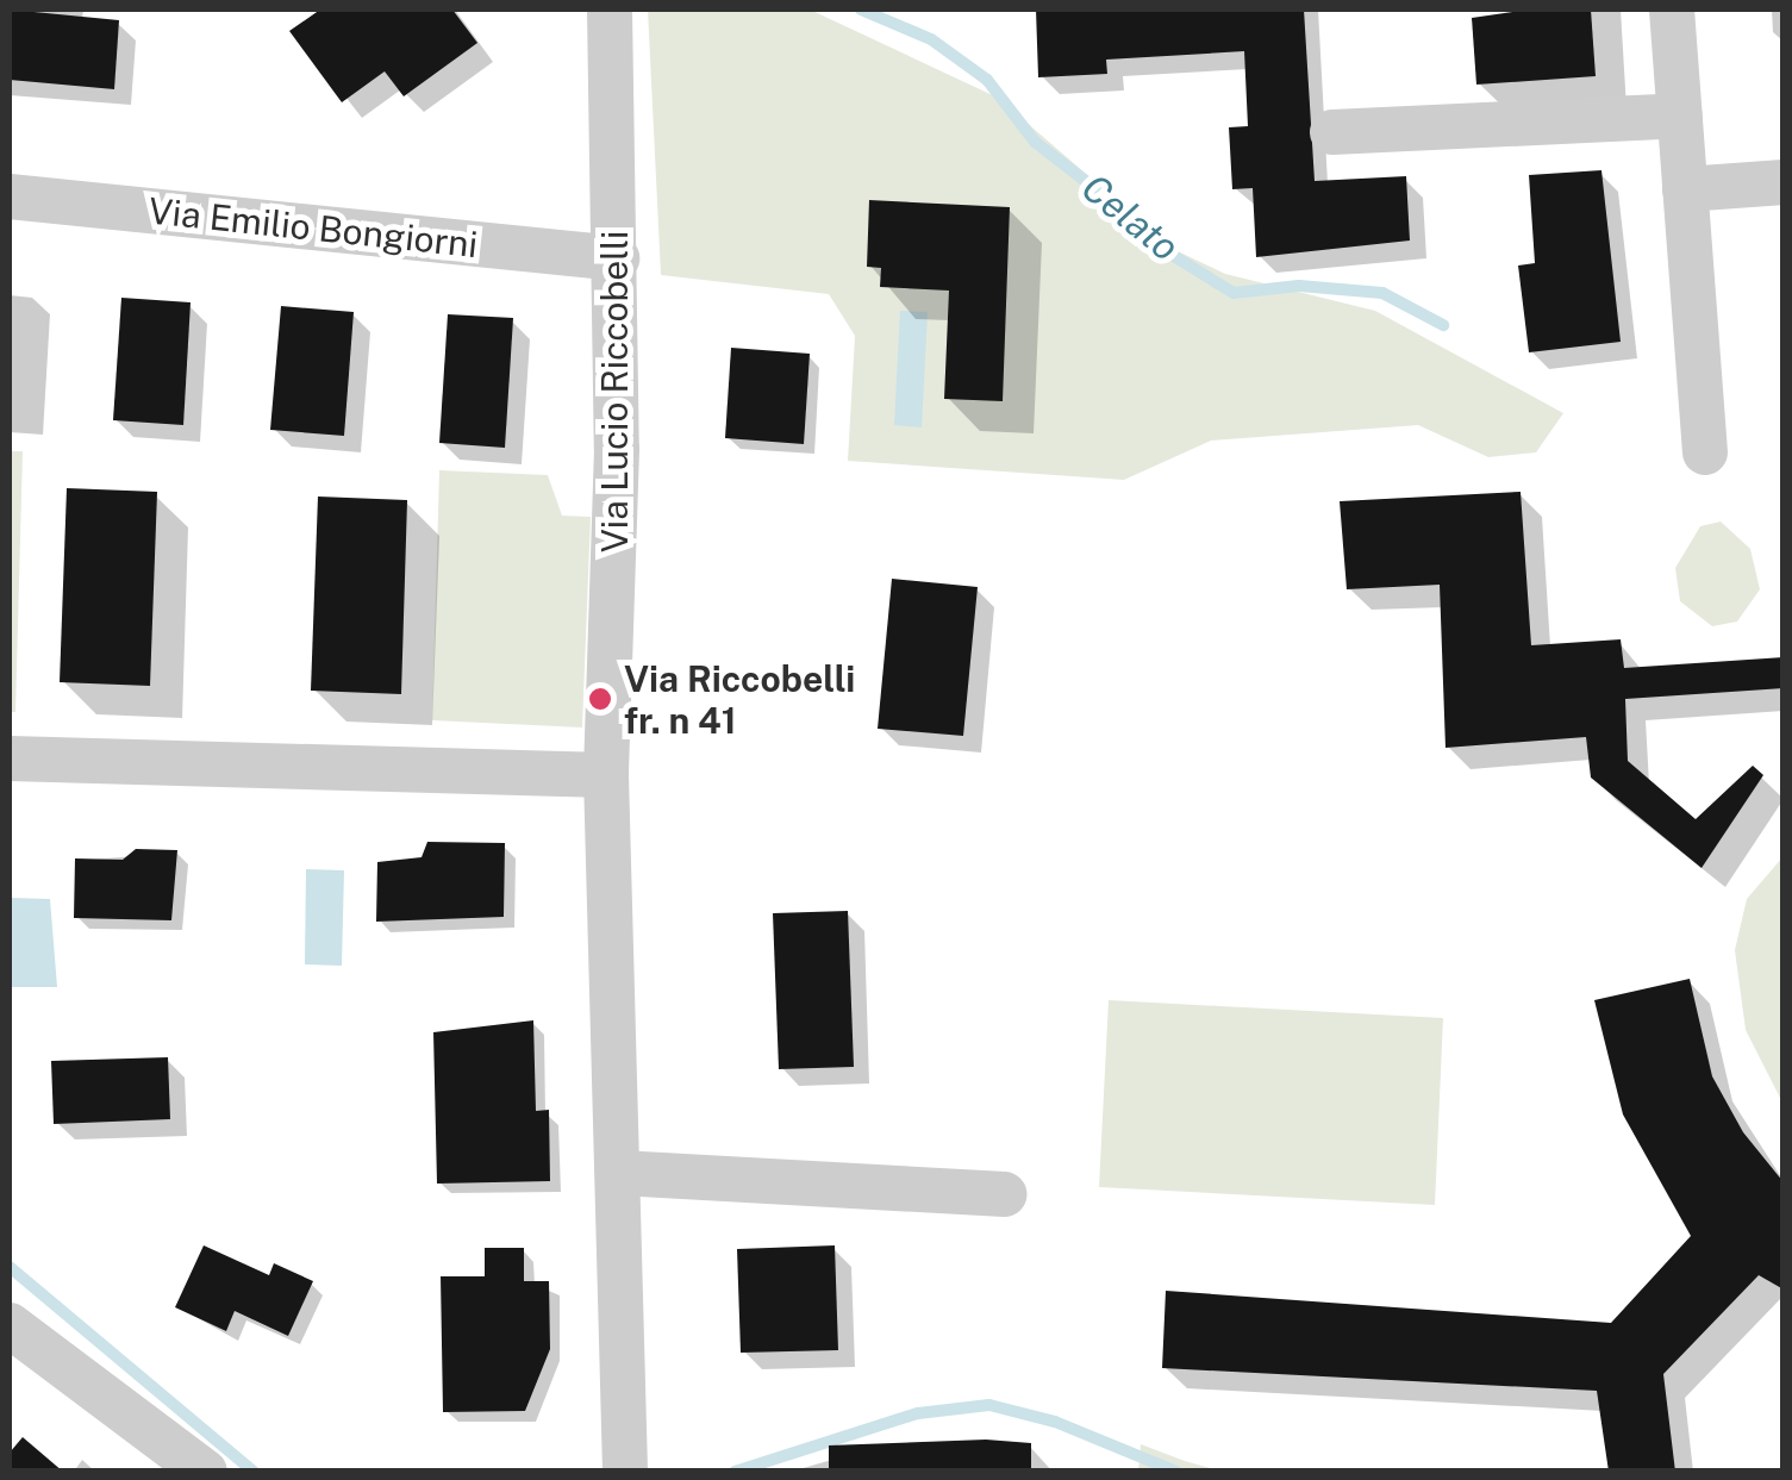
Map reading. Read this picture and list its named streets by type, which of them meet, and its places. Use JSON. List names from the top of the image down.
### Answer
{
  "streets": {
    "street": ["Via Emilio Bongiorni", "Via Lucio Riccobelli"]
  },
  "crossings": [
    ["Via Emilio Bongiorni", "Via Lucio Riccobelli"]
  ],
  "water": ["Celato"],
  "places": ["Via Riccobelli fr. n 41"]
}
